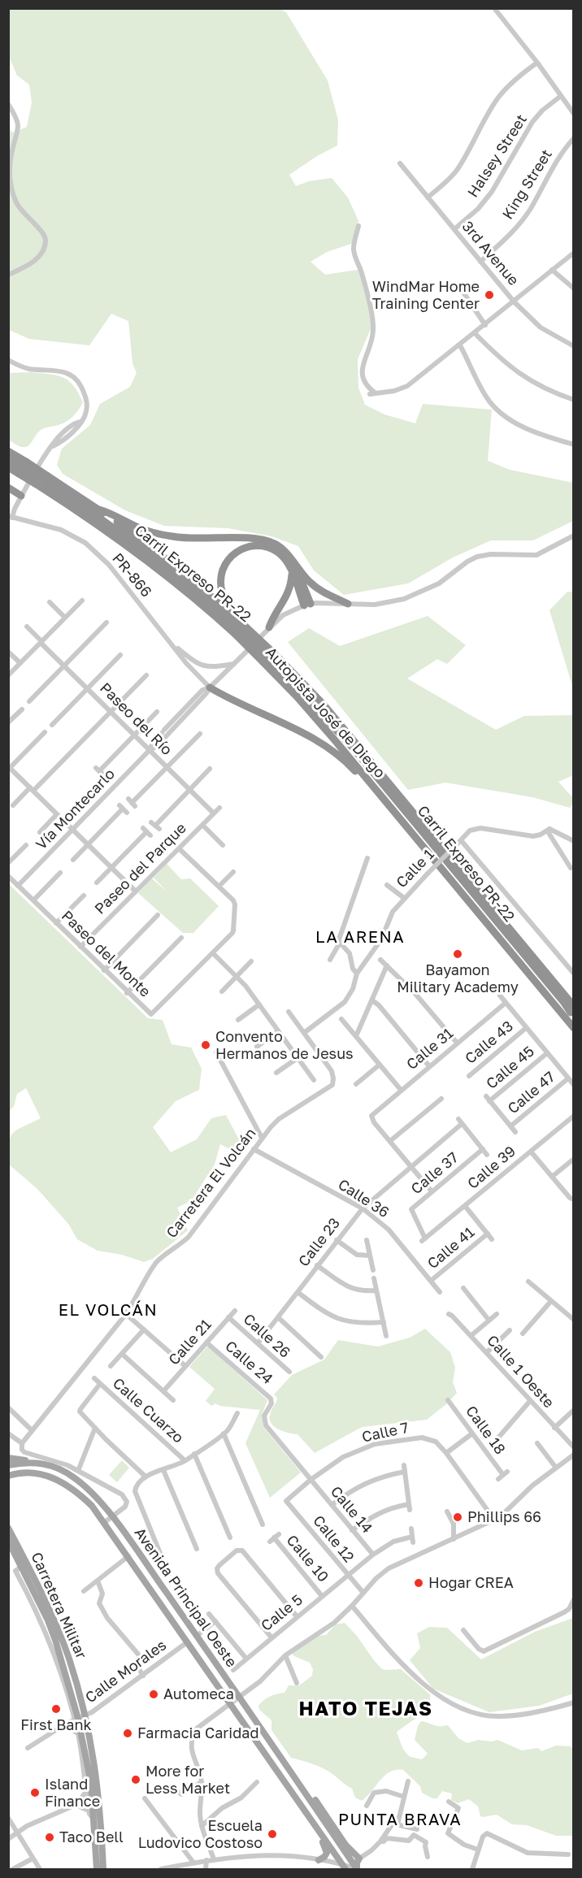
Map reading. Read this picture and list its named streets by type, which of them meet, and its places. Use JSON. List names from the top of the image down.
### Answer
{
  "streets": {
    "highway": ["Carril Expreso PR-22", "Autopista José de Diego"],
    "main road": ["Avenida Principal Oeste", "Carretera Militar"],
    "street": [
      "Halsey Street",
      "King Street",
      "3rd Avenue",
      "PR-866",
      "Paseo del Río",
      "Vía Montecarlo",
      "Paseo del Parque",
      "Calle 1",
      "Paseo del Monte",
      "Calle 43",
      "Calle 31",
      "Calle 45",
      "Calle 47",
      "Calle 39",
      "Calle 37",
      "Carretera El Volcán",
      "Calle 36",
      "Calle 23",
      "Calle 41",
      "Calle 26",
      "Calle 21",
      "Calle 24",
      "Calle 1 Oeste",
      "Calle Cuarzo",
      "Calle 18",
      "Calle 7",
      "Calle 14",
      "Calle 12",
      "Calle 10",
      "Calle 5",
      "Calle Morales"
    ]
  },
  "crossings": [
    ["Halsey Street", "3rd Avenue"],
    ["King Street", "3rd Avenue"],
    ["Carril Expreso PR-22", "Autopista José de Diego"],
    ["PR-866", "Vía Montecarlo"],
    ["Paseo del Río", "Vía Montecarlo"],
    ["Paseo del Río", "Paseo del Parque"],
    ["Vía Montecarlo", "Paseo del Monte"],
    ["Paseo del Parque", "Paseo del Monte"],
    ["Calle 45", "Calle 47"],
    ["Calle 39", "Calle 37"],
    ["Calle 37", "Calle 23"],
    ["Carretera El Volcán", "Calle 36"],
    ["Calle 36", "Calle 23"],
    ["Calle 36", "Calle 41"],
    ["Calle 23", "Calle 26"],
    ["Calle 26", "Calle 21"],
    ["Calle 21", "Calle 24"],
    ["Calle 24", "Calle 14"],
    ["Calle 7", "Calle 14"],
    ["Calle 7", "Calle 12"],
    ["Calle 14", "Calle 5"],
    ["Calle 12", "Calle 5"],
    ["Calle 10", "Calle 5"],
    ["Avenida Principal Oeste", "Calle Morales"],
    ["Carretera Militar", "Calle Morales"]
  ],
  "districts": [
    "LA ARENA",
    "EL VOLCÁN",
    "HATO TEJAS",
    "PUNTA BRAVA"
  ],
  "places": [
    "WindMar Home Training Center",
    "Bayamon Military Academy",
    "Convento Hermanos de Jesus",
    "Phillips 66",
    "Hogar CREA",
    "Automeca",
    "First Bank",
    "Farmacia Caridad",
    "More for Less Market",
    "Island Finance",
    "Escuela Ludovico Costoso",
    "Taco Bell"
  ]
}
